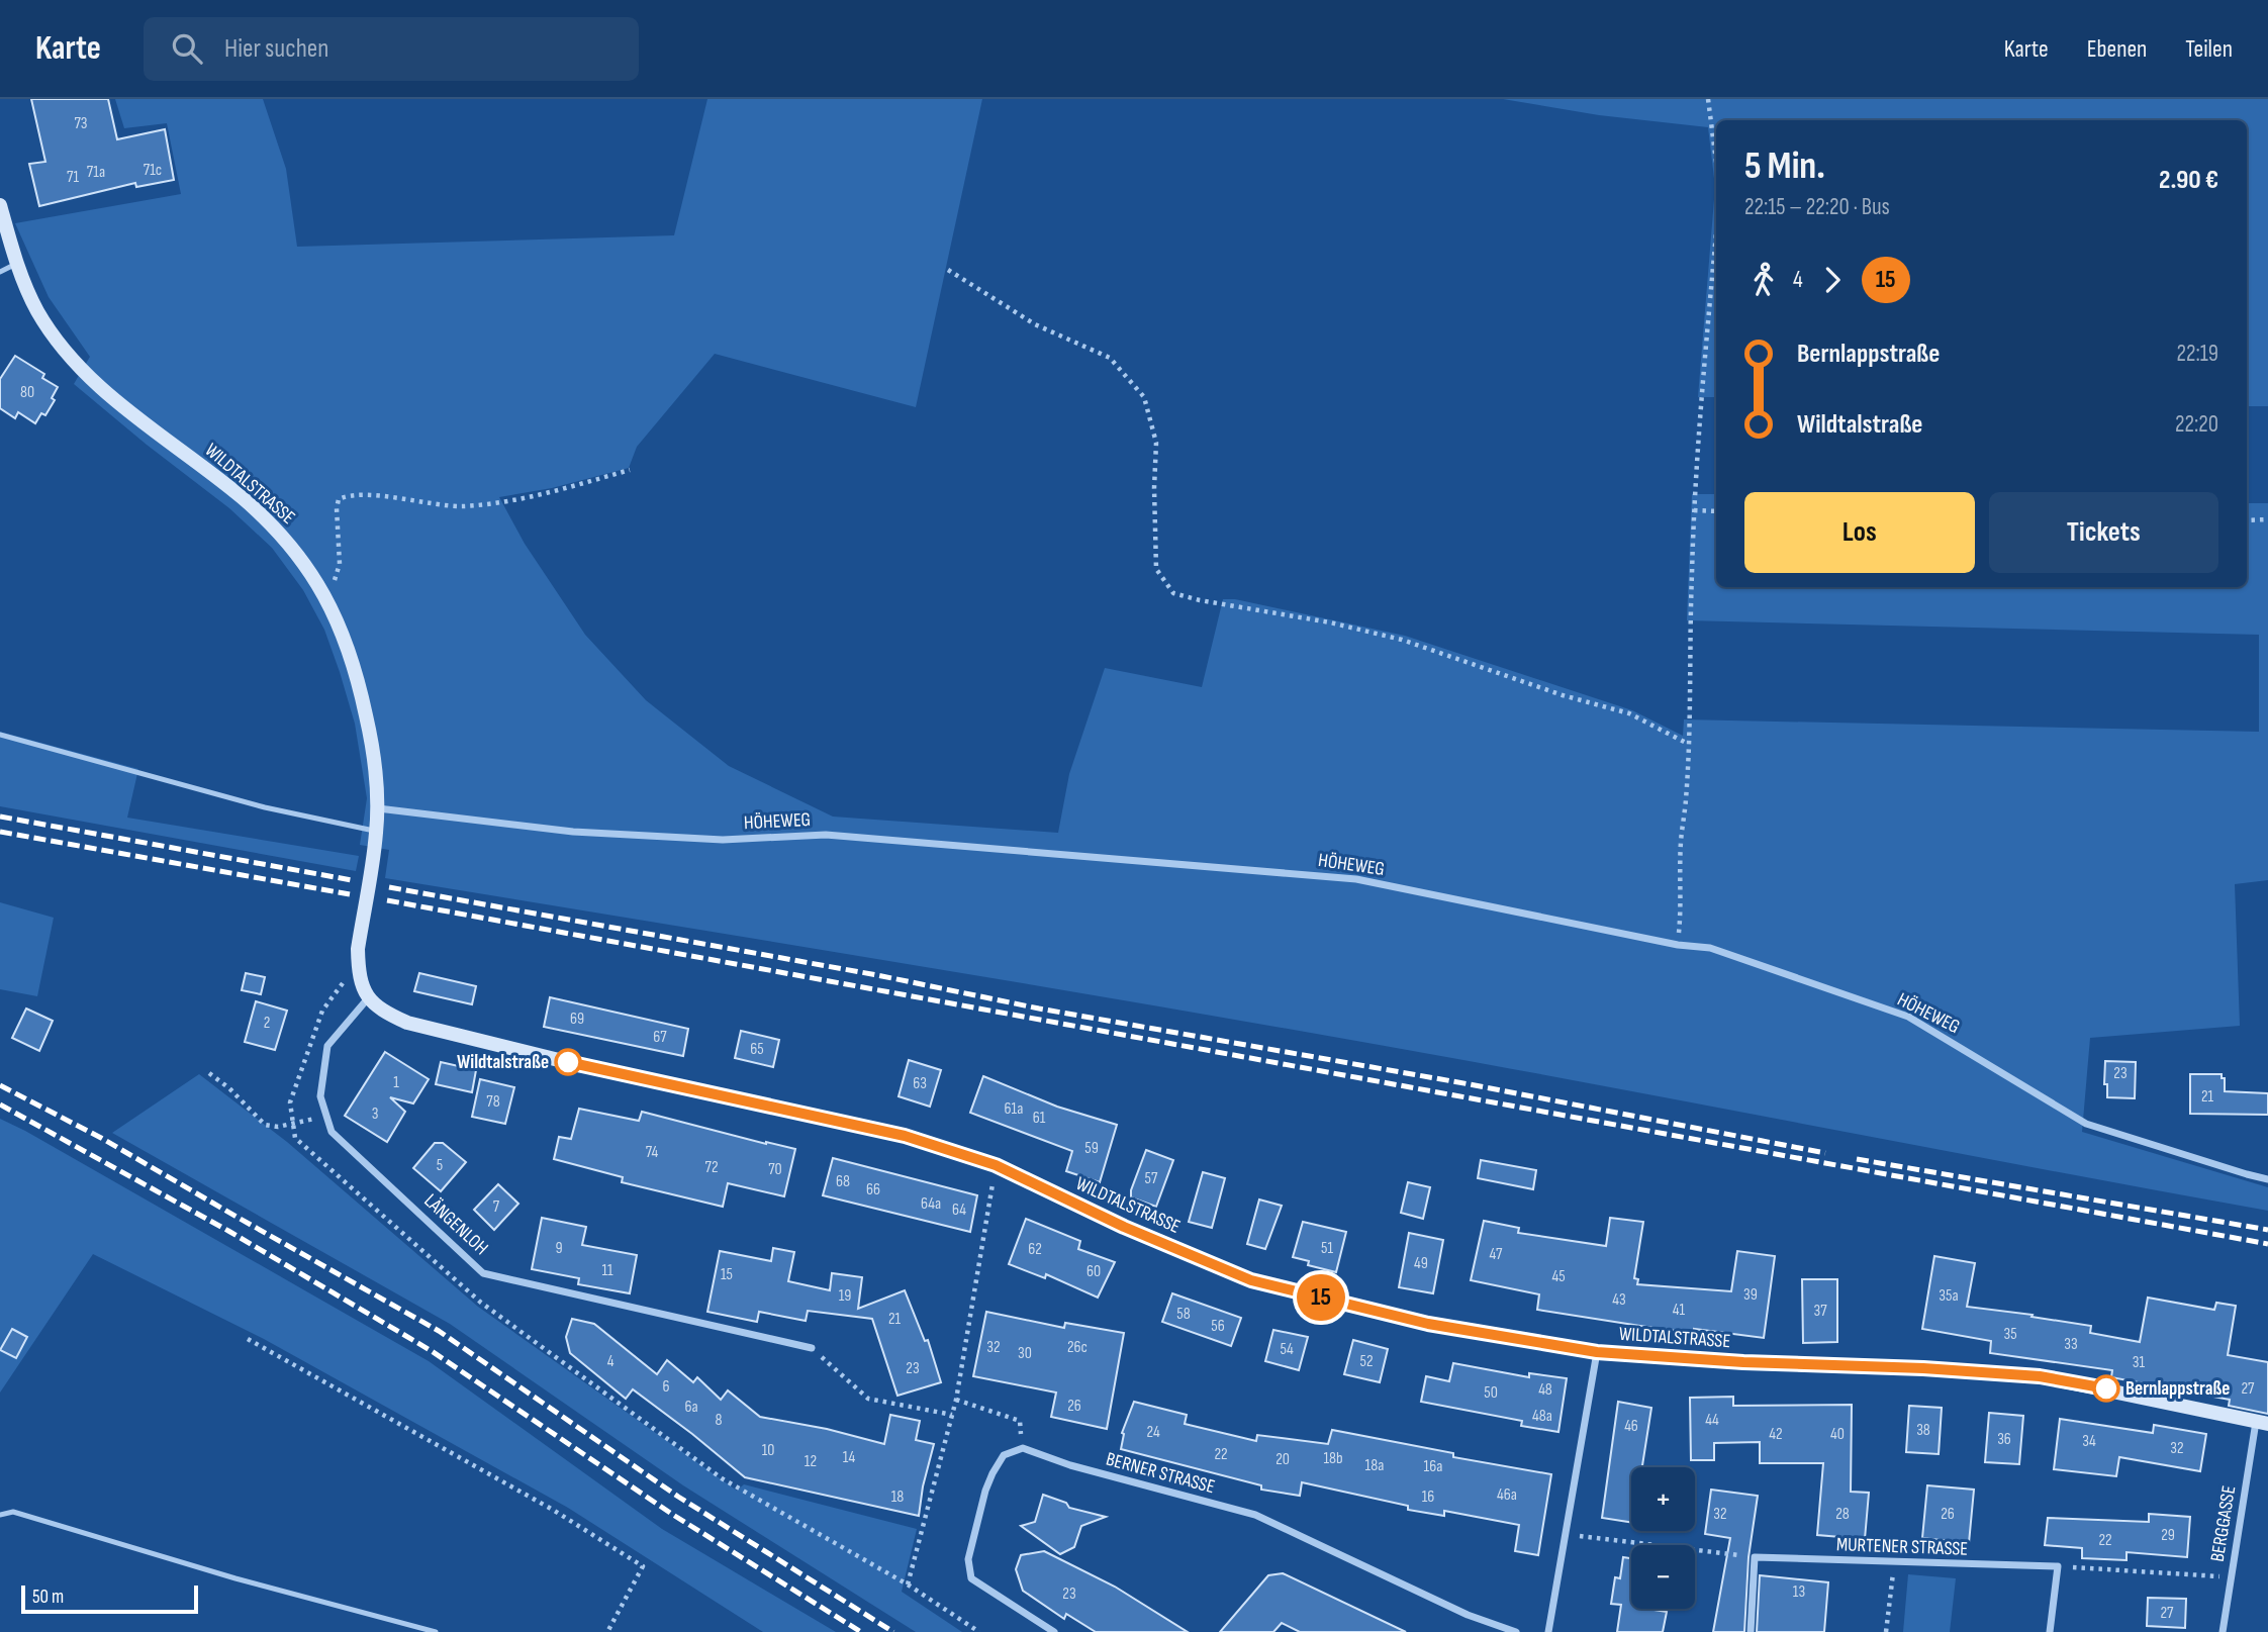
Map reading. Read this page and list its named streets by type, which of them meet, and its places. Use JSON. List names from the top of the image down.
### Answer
{
  "streets": {
    "street": [
      "WILDTALSTRASSE",
      "HÖHEWEG",
      "LÄNGENLOH",
      "BERNER STRASSE",
      "BERGGASSE",
      "MURTENER STRASSE"
    ]
  },
  "crossings": [
    ["WILDTALSTRASSE", "HÖHEWEG"],
    ["WILDTALSTRASSE", "BERGGASSE"]
  ],
  "places": ["Wildtalstraße", "Bernlappstraße"],
  "lines": ["bus line 15"],
  "house_numbers": [
    "73",
    "71c",
    "71a",
    "71",
    "80",
    "69",
    "2",
    "67",
    "65",
    "23",
    "1",
    "63",
    "21",
    "78",
    "61a",
    "3",
    "61",
    "59",
    "74",
    "5",
    "72",
    "70",
    "57",
    "68",
    "66",
    "64a",
    "7",
    "64",
    "9",
    "51",
    "62",
    "47",
    "49",
    "11",
    "60",
    "15",
    "45",
    "39",
    "19",
    "35a",
    "43",
    "41",
    "37",
    "58",
    "21",
    "56",
    "35",
    "33",
    "32",
    "26c",
    "54",
    "30",
    "4",
    "52",
    "31",
    "23",
    "6",
    "27",
    "48",
    "50",
    "26",
    "6a",
    "48a",
    "8",
    "44",
    "46",
    "38",
    "24",
    "42",
    "40",
    "36",
    "34",
    "32",
    "10",
    "22",
    "14",
    "18b",
    "20",
    "12",
    "18a",
    "16a",
    "46a",
    "18",
    "16",
    "32",
    "28",
    "26",
    "29",
    "22",
    "13",
    "23",
    "27"
  ],
  "scale_bar": "50 m",
  "page": {
    "header": "Karte",
    "search": "Hier suchen",
    "nav": ["Karte", "Ebenen", "Teilen"],
    "on_map": "15",
    "heading": ["5 Min.", "22:15 – 22:20 · Bus", "2.90 €"],
    "legs": ["4", "15"],
    "list": [
      {
        "name": "Bernlappstraße",
        "value": "22:19"
      },
      {
        "name": "Wildtalstraße",
        "value": "22:20"
      }
    ],
    "buttons": ["Los", "Tickets"],
    "map_buttons": ["+", "−"],
    "scale": "50 m"
  }
}
